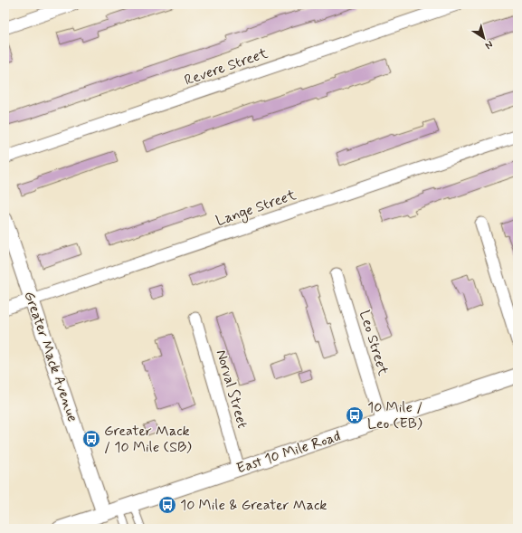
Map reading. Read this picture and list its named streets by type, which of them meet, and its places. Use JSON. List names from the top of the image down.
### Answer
{
  "streets": {
    "street": [
      "Revere Street",
      "Lange Street",
      "Leo Street",
      "Greater Mack Avenue",
      "Norval Street",
      "East 10 Mile Road"
    ]
  },
  "crossings": [
    ["Lange Street", "Greater Mack Avenue"],
    ["Leo Street", "East 10 Mile Road"],
    ["Greater Mack Avenue", "East 10 Mile Road"],
    ["Norval Street", "East 10 Mile Road"]
  ],
  "places": {
    "bus stop": ["10 Mile / Leo (EB)", "Greater Mack / 10 Mile (SB)", "10 Mile & Greater Mack"]
  },
  "north": "bottom right"
}
